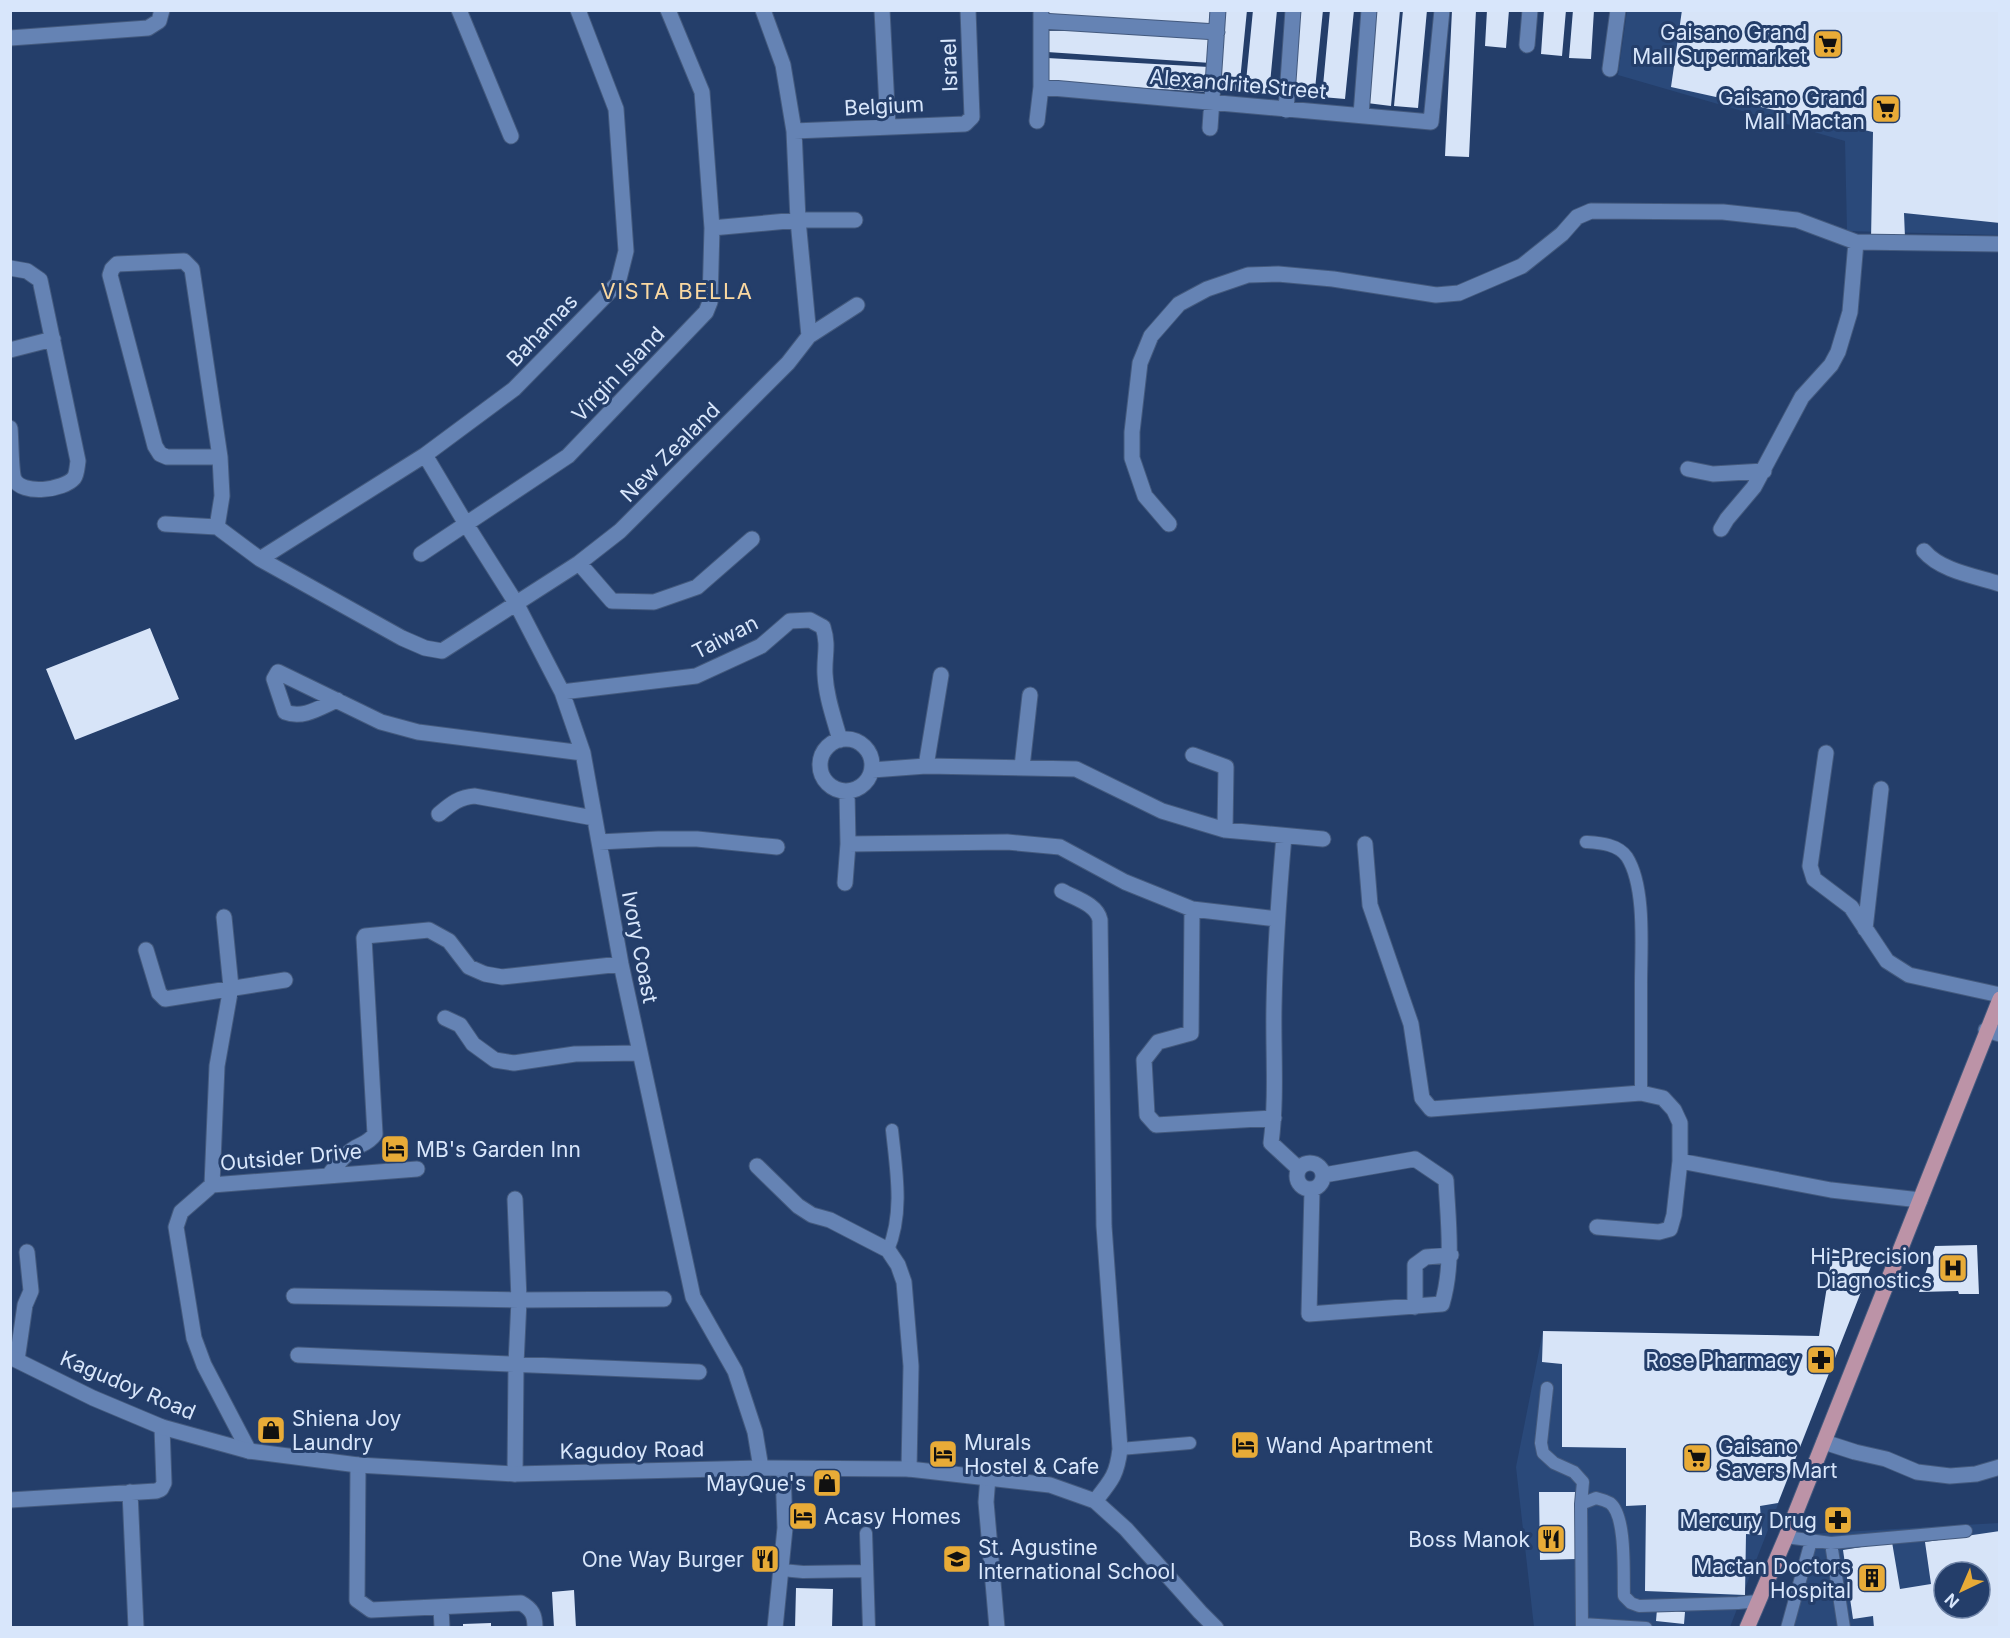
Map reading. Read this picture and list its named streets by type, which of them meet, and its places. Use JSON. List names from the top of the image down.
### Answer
{
  "streets": {
    "street": [
      "Israel",
      "Alexandrite Street",
      "Belgium",
      "Bahamas",
      "Virgin Island",
      "New Zealand",
      "Taiwan",
      "Ivory Coast",
      "Outsider Drive",
      "Kagudoy Road"
    ]
  },
  "crossings": [
    ["Israel", "Belgium"],
    ["Bahamas", "New Zealand"],
    ["Bahamas", "Ivory Coast"],
    ["Virgin Island", "Ivory Coast"],
    ["New Zealand", "Ivory Coast"],
    ["Taiwan", "Ivory Coast"],
    ["Ivory Coast", "Kagudoy Road"],
    ["Outsider Drive", "Kagudoy Road"]
  ],
  "districts": ["VISTA BELLA"],
  "places": {
    "supermarket": ["Gaisano Grand Mall Supermarket", "Gaisano Grand Mall Mactan", "Gaisano Savers Mart"],
    "hotel": [
      "MB's Garden Inn",
      "Wand Apartment",
      "Murals Hostel & Cafe",
      "Acasy Homes"
    ],
    "hospital": ["Hi-Precision Diagnostics"],
    "pharmacy": ["Rose Pharmacy", "Mercury Drug"],
    "shop": ["Shiena Joy Laundry", "MayQue's"],
    "restaurant": ["Boss Manok", "One Way Burger"],
    "school or university": ["St. Agustine International School"],
    "building": ["Mactan Doctors Hospital"]
  },
  "north": "bottom left"
}
